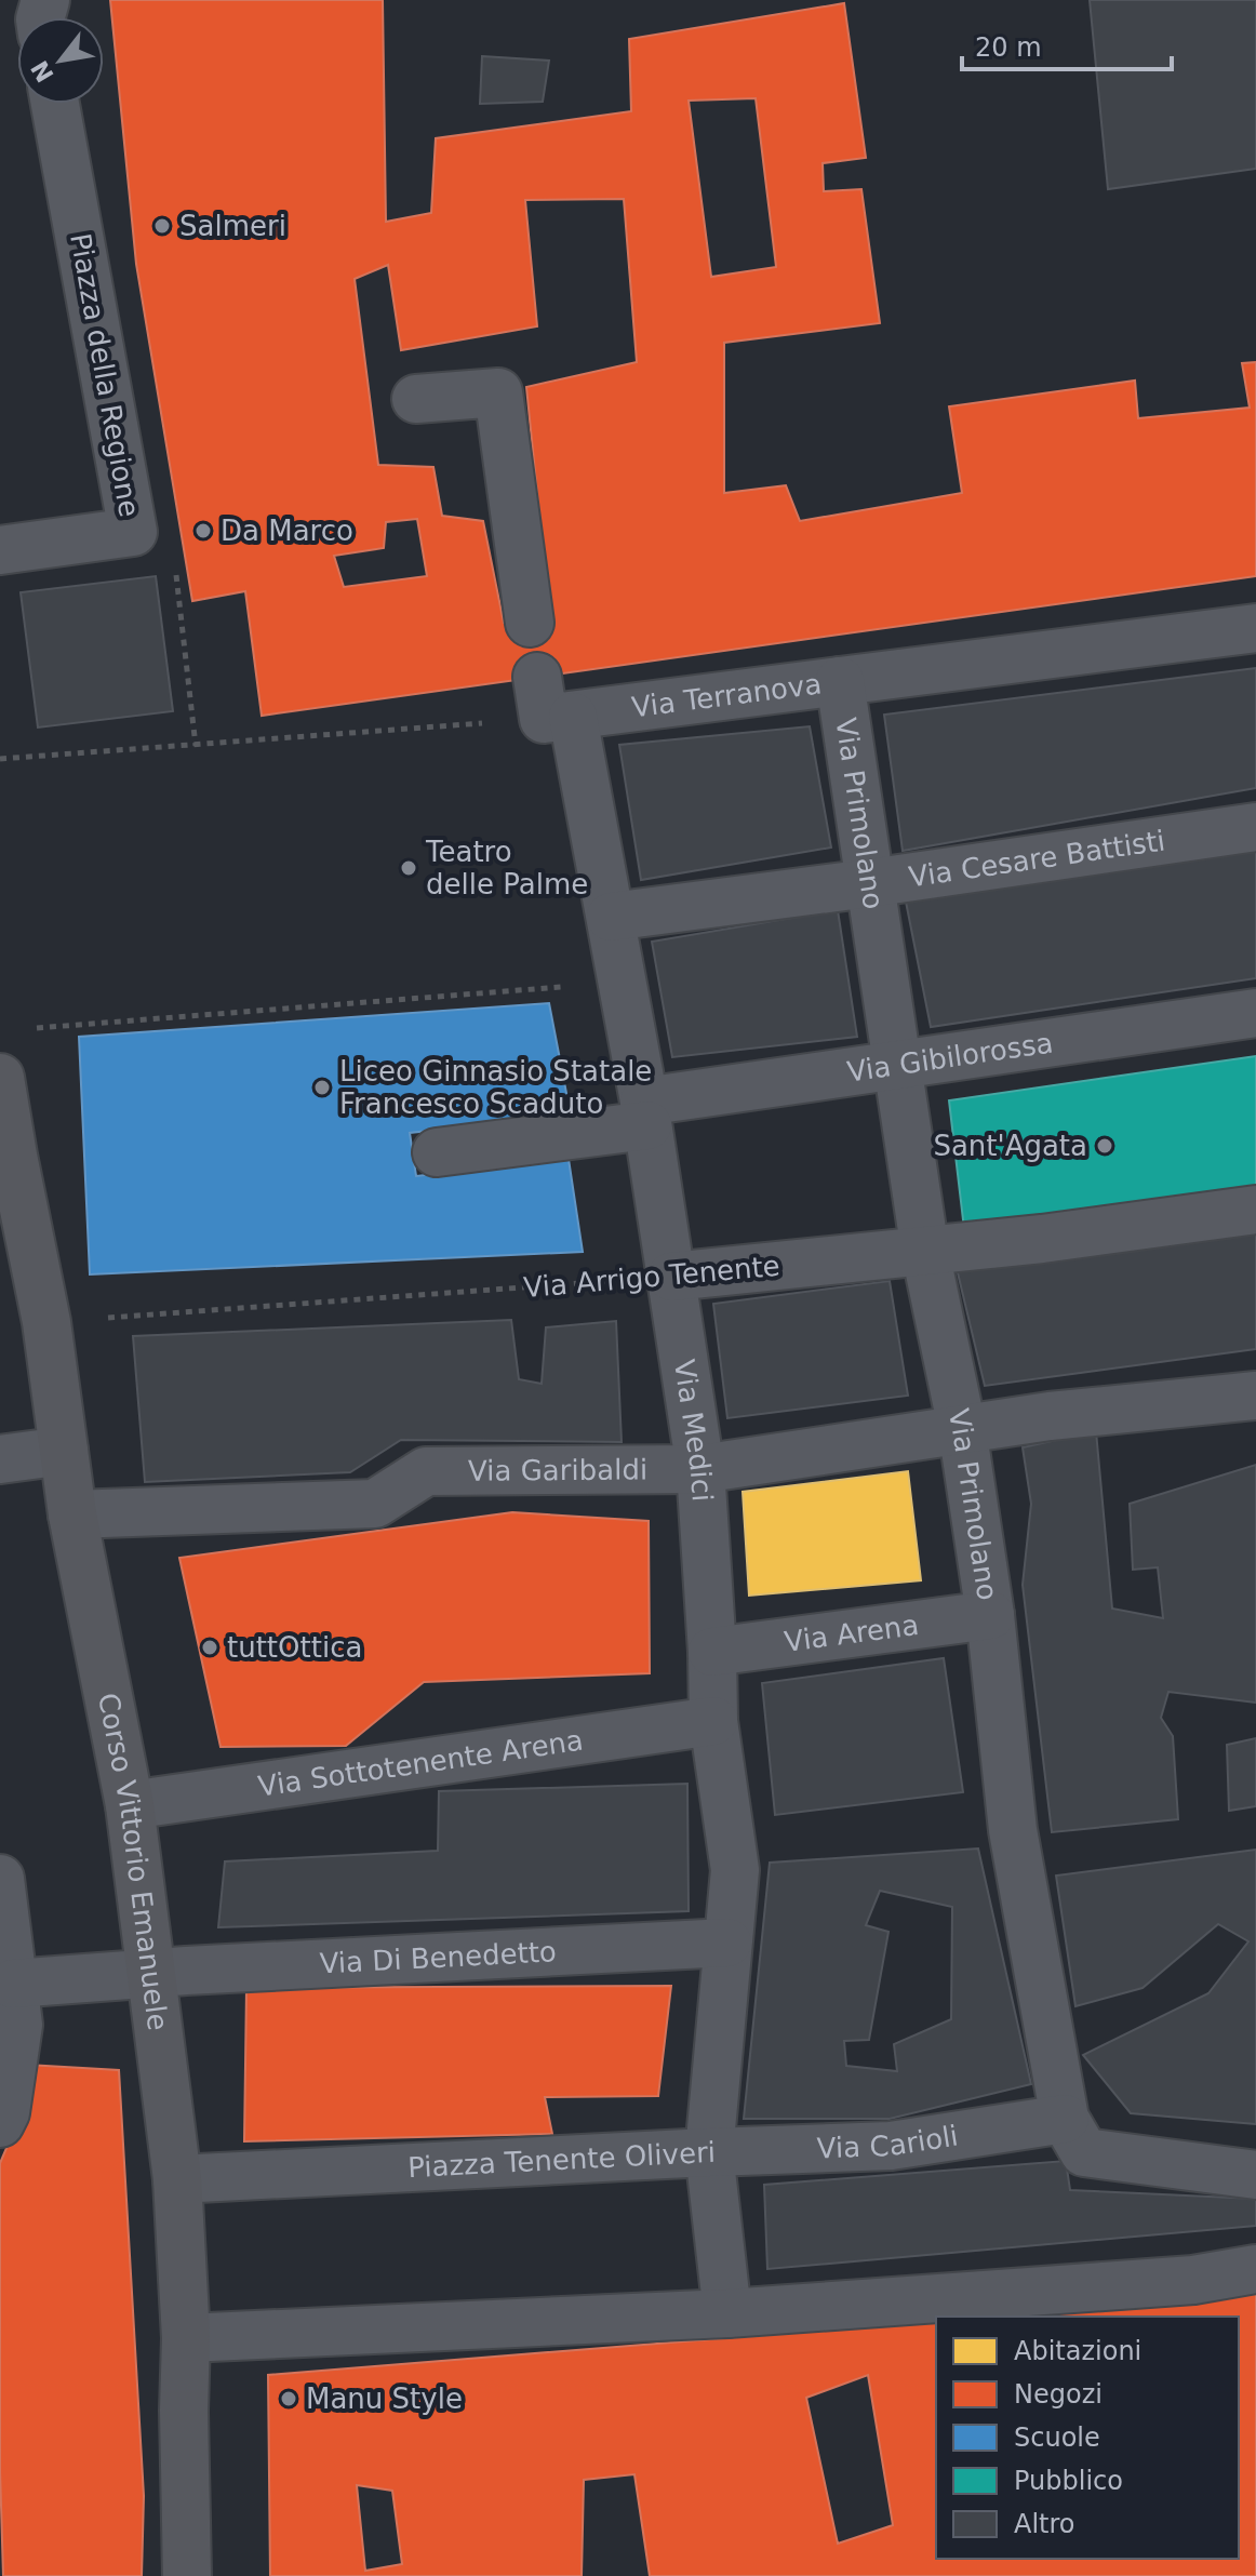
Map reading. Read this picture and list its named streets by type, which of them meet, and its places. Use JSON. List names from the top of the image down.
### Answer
{
  "streets": {
    "main road": ["Corso Vittorio Emanuele"],
    "street": [
      "Piazza della Regione",
      "Via Terranova",
      "Via Primolano",
      "Via Cesare Battisti",
      "Via Gibilorossa",
      "Via Arrigo Tenente",
      "Via Medici",
      "Via Garibaldi",
      "Via Arena",
      "Via Sottotenente Arena",
      "Via Di Benedetto",
      "Via Carioli",
      "Piazza Tenente Oliveri"
    ]
  },
  "crossings": [
    ["Via Terranova", "Via Primolano"],
    ["Via Terranova", "Via Medici"],
    ["Via Primolano", "Via Cesare Battisti"],
    ["Via Primolano", "Via Gibilorossa"],
    ["Via Primolano", "Via Arrigo Tenente"],
    ["Via Primolano", "Via Garibaldi"],
    ["Via Primolano", "Via Arena"],
    ["Via Primolano", "Via Carioli"],
    ["Via Cesare Battisti", "Via Medici"],
    ["Via Gibilorossa", "Via Medici"],
    ["Via Arrigo Tenente", "Via Medici"],
    ["Via Arrigo Tenente", "Corso Vittorio Emanuele"],
    ["Via Medici", "Via Garibaldi"],
    ["Via Medici", "Via Arena"],
    ["Via Medici", "Via Sottotenente Arena"],
    ["Via Medici", "Via Di Benedetto"],
    ["Via Medici", "Via Carioli"],
    ["Via Medici", "Piazza Tenente Oliveri"],
    ["Via Garibaldi", "Corso Vittorio Emanuele"],
    ["Via Sottotenente Arena", "Corso Vittorio Emanuele"],
    ["Corso Vittorio Emanuele", "Via Di Benedetto"],
    ["Corso Vittorio Emanuele", "Piazza Tenente Oliveri"],
    ["Via Carioli", "Piazza Tenente Oliveri"]
  ],
  "places": [
    "Salmeri",
    "Da Marco",
    "Teatro delle Palme",
    "Liceo Ginnasio Statale Francesco Scaduto",
    "Sant'Agata",
    "tuttOttica",
    "Manu Style"
  ],
  "legend": [
    "Abitazioni",
    "Negozi",
    "Scuole",
    "Pubblico",
    "Altro"
  ],
  "scale_bar": "20 m",
  "north": "bottom left"
}
